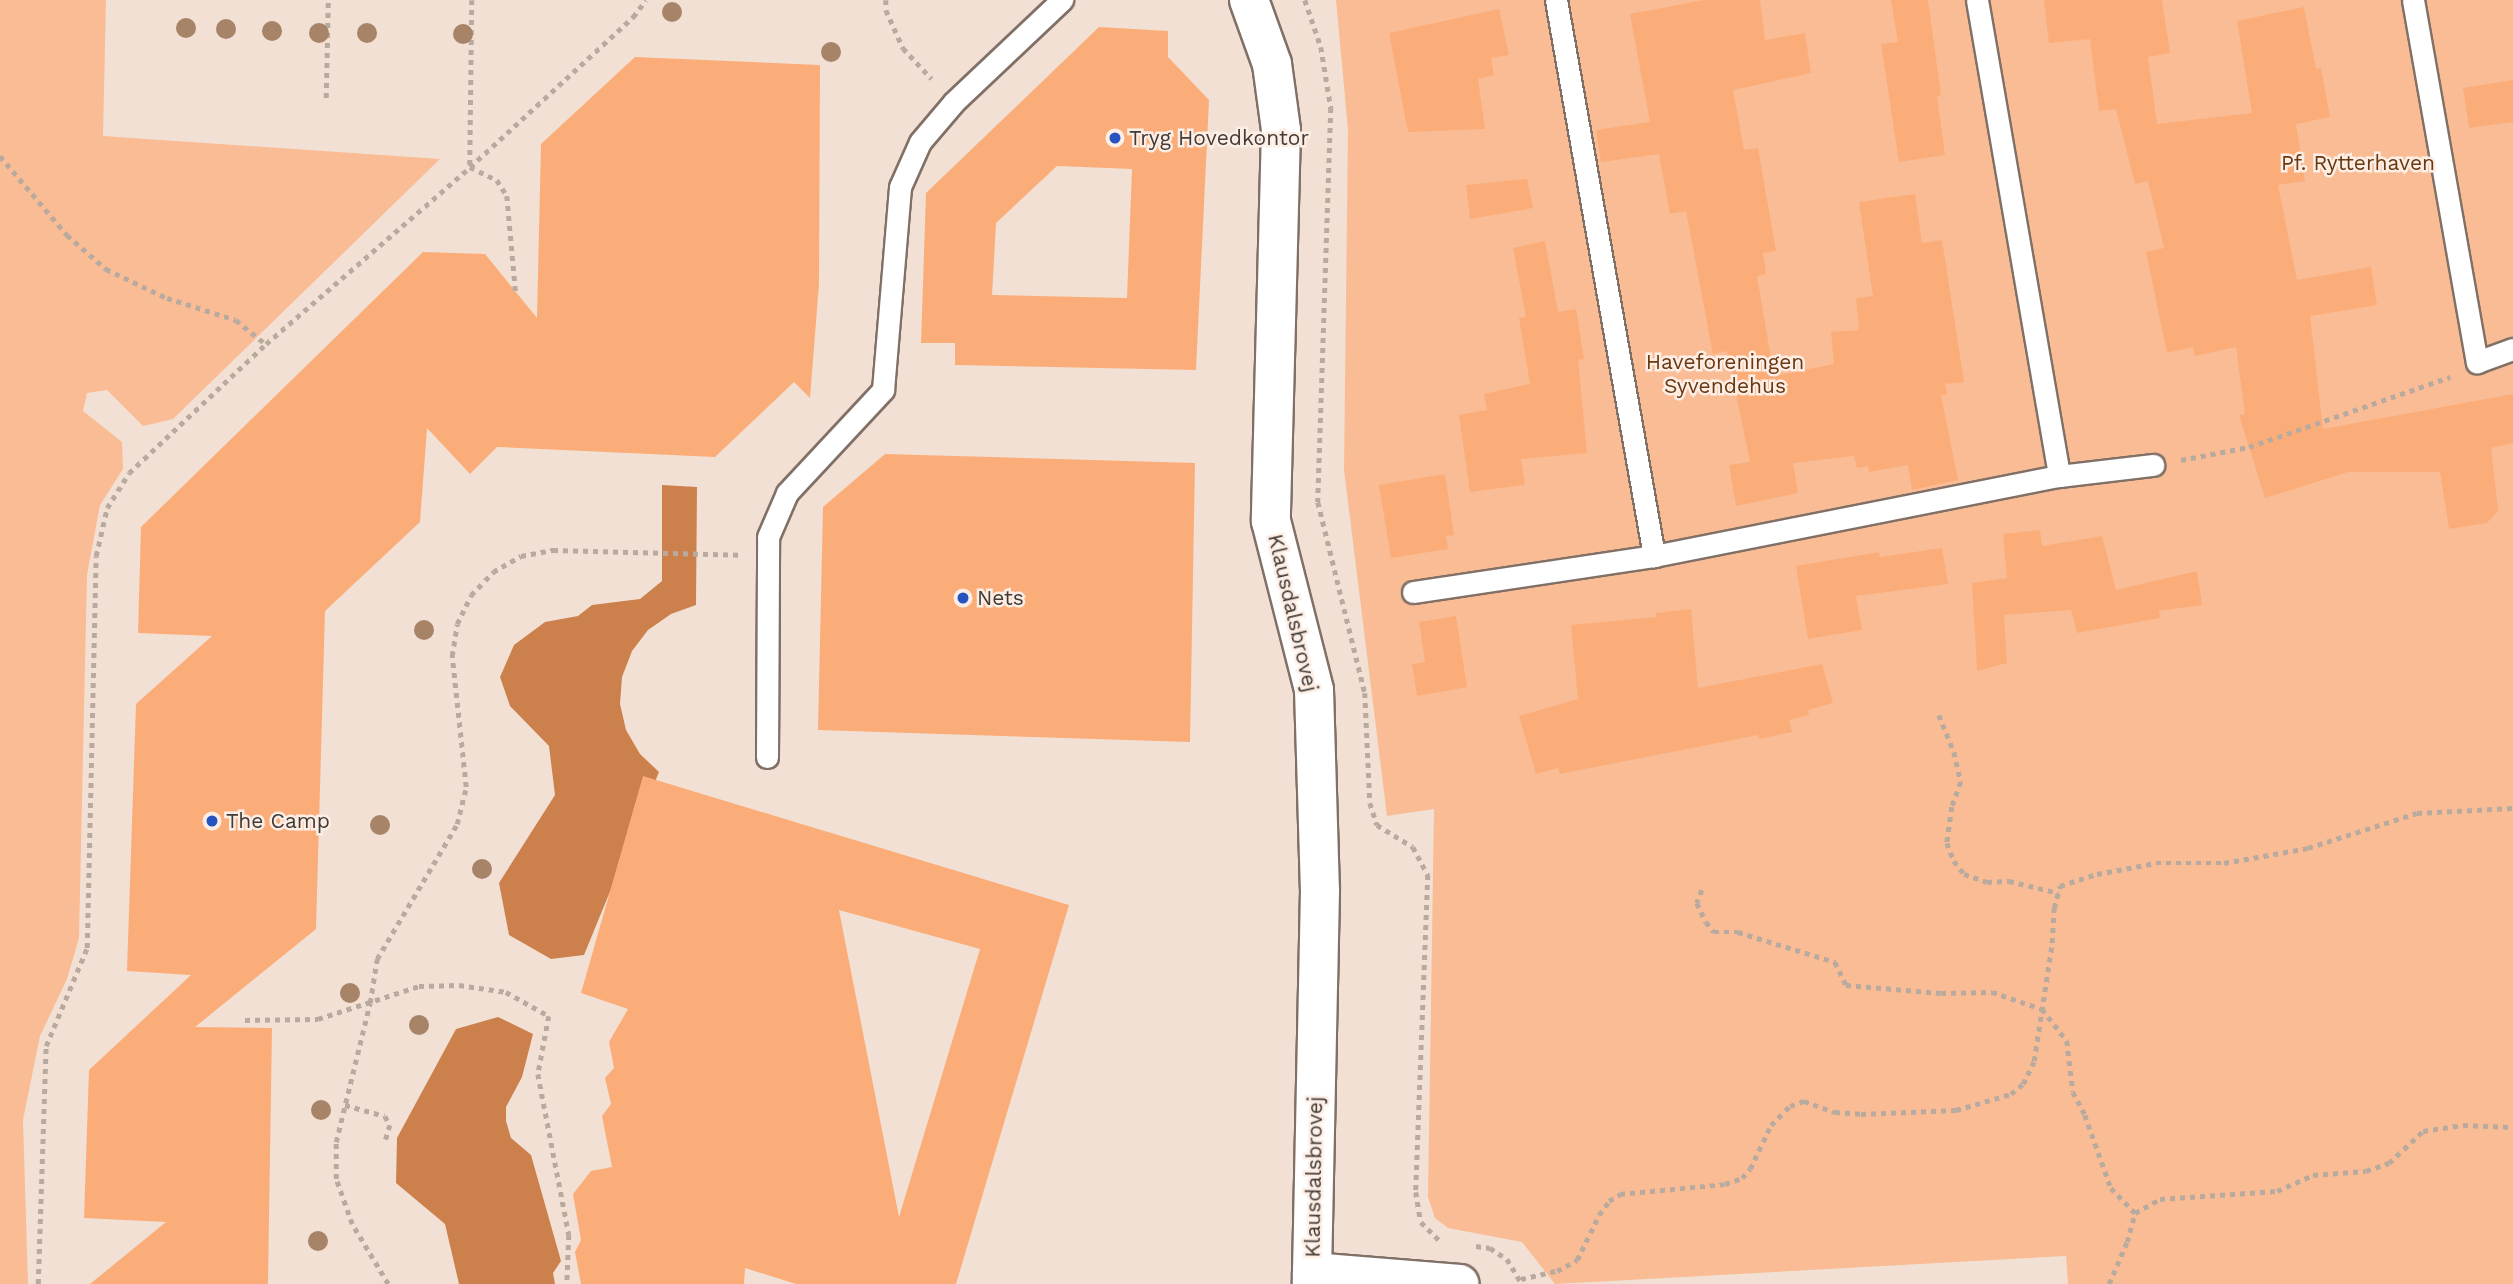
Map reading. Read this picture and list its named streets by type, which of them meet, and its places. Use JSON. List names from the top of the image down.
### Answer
{
  "streets": {
    "street": ["Klausdalsbrovej"]
  },
  "parks": ["Pf. Rytterhaven", "Haveforeningen Syvendehus"],
  "places": ["Tryg Hovedkontor", "Nets", "The Camp"]
}
